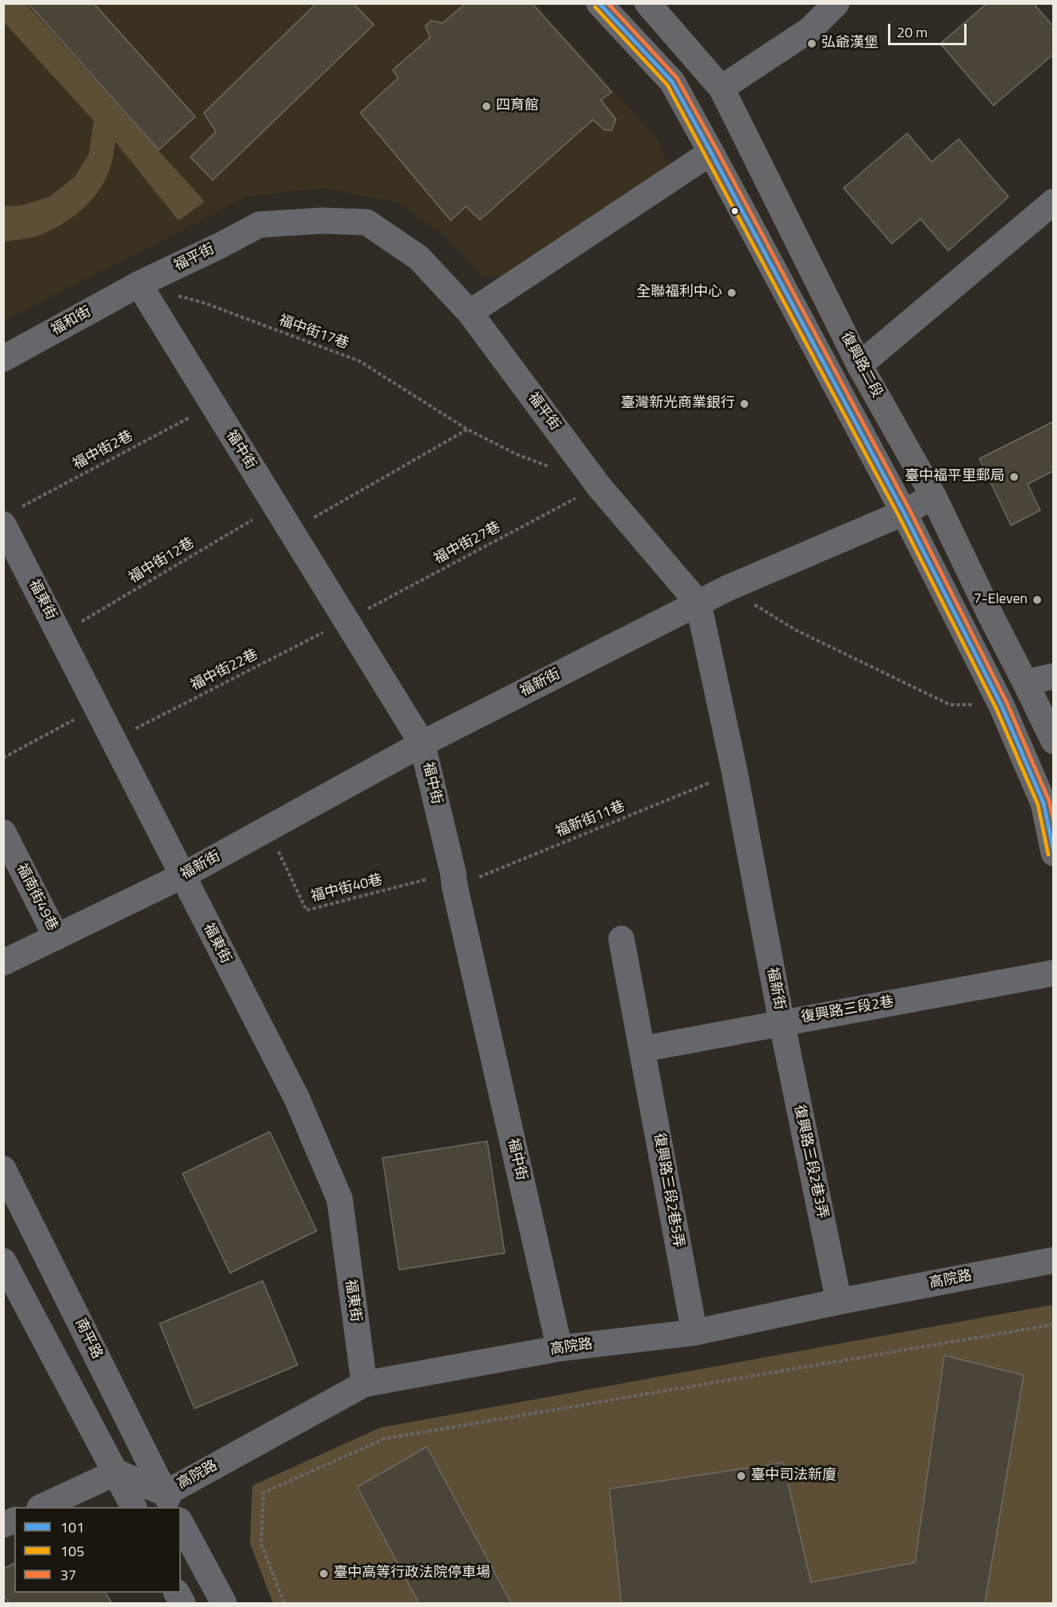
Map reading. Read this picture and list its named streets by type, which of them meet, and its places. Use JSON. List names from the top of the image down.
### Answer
{
  "streets": {
    "main road": ["復興路二段"],
    "street": [
      "福平街",
      "福和街",
      "福中街",
      "福東街",
      "福新街",
      "福南街49巷",
      "復興路三段2巷",
      "復興路三段2巷3弄",
      "復興路三段2巷5弄",
      "高院路",
      "南平路"
    ],
    "path": [
      "福中街17巷",
      "福中街2巷",
      "福中街27巷",
      "福中街12巷",
      "福中街22巷",
      "福新街11巷",
      "福中街40巷"
    ]
  },
  "crossings": [
    ["福平街", "福和街"],
    ["福平街", "福中街17巷"],
    ["福平街", "福中街"],
    ["福平街", "福中街27巷"],
    ["福平街", "福新街"],
    ["福和街", "福中街17巷"],
    ["福和街", "福中街"],
    ["福中街17巷", "福中街"],
    ["福中街", "福中街2巷"],
    ["福中街", "福中街27巷"],
    ["福中街", "福中街12巷"],
    ["福中街", "福中街22巷"],
    ["福中街", "福新街"],
    ["福中街", "福新街11巷"],
    ["福中街", "福中街40巷"],
    ["福中街", "高院路"],
    ["福中街2巷", "福東街"],
    ["福中街27巷", "福中街22巷"],
    ["福中街12巷", "福東街"],
    ["福東街", "福中街22巷"],
    ["福東街", "福新街"],
    ["福東街", "高院路"],
    ["福新街", "福新街11巷"],
    ["福新街", "福中街40巷"],
    ["福新街", "福南街49巷"],
    ["福新街", "復興路三段2巷"],
    ["福新街", "復興路三段2巷3弄"],
    ["福新街11巷", "福中街40巷"],
    ["復興路三段2巷", "復興路三段2巷3弄"],
    ["復興路三段2巷", "復興路三段2巷5弄"],
    ["復興路三段2巷3弄", "高院路"],
    ["復興路三段2巷5弄", "高院路"],
    ["高院路", "南平路"]
  ],
  "places": [
    "弘爺漢堡",
    "四育館",
    "全聯福利中心",
    "臺灣新光商業銀行",
    "臺中福平里郵局",
    "7-Eleven",
    "臺中司法新廈",
    "臺中高等行政法院停車場"
  ],
  "lines": ["transit line 101", "transit line 37", "transit line 105"],
  "legend": ["101", "105", "37"],
  "scale_bar": "20 m"
}
